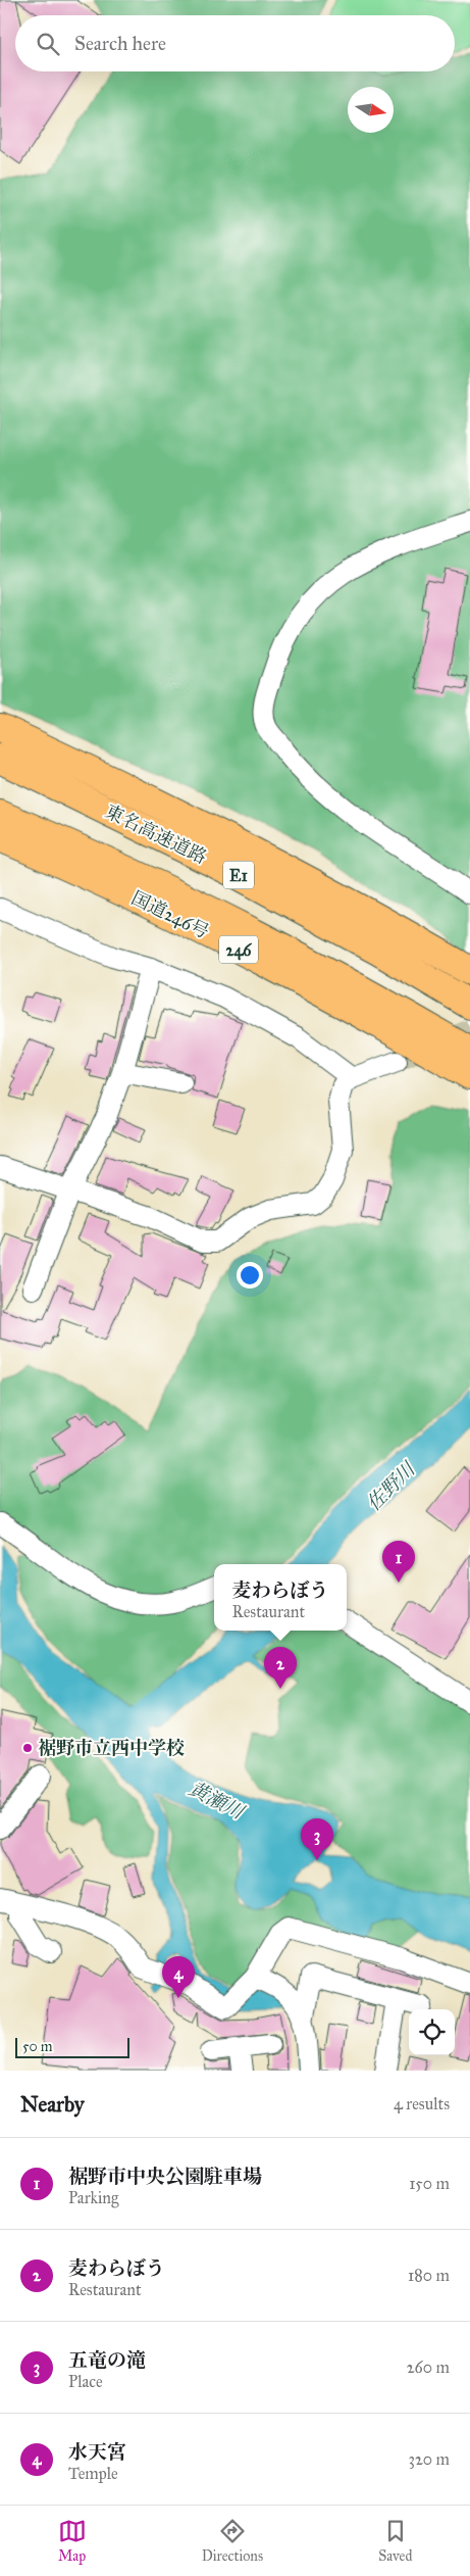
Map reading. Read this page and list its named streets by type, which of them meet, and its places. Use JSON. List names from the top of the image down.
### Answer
{
  "streets": {
    "highway": [
      "東名高速道路",
      "E1",
      "国道246号",
      "246"
    ]
  },
  "water": ["佐野川", "黄瀬川"],
  "places": ["裾野市立西中学校"],
  "scale_bar": "50 m",
  "north": "right",
  "page": {
    "search": "Search here",
    "pins": [
      "1",
      "2",
      "3",
      "4"
    ],
    "popup": ["麦わらぼう", "Restaurant"],
    "scale": "50 m",
    "heading": ["Nearby", "4 results"],
    "list": [
      {
        "mark": "1",
        "name": "裾野市中央公園駐車場",
        "note": "Parking",
        "value": "150 m"
      },
      {
        "mark": "2",
        "name": "麦わらぼう",
        "note": "Restaurant",
        "value": "180 m"
      },
      {
        "mark": "3",
        "name": "五竜の滝",
        "note": "Place",
        "value": "260 m"
      },
      {
        "mark": "4",
        "name": "水天宮",
        "note": "Temple",
        "value": "320 m"
      }
    ],
    "nav": ["Map", "Directions", "Saved"]
  }
}
